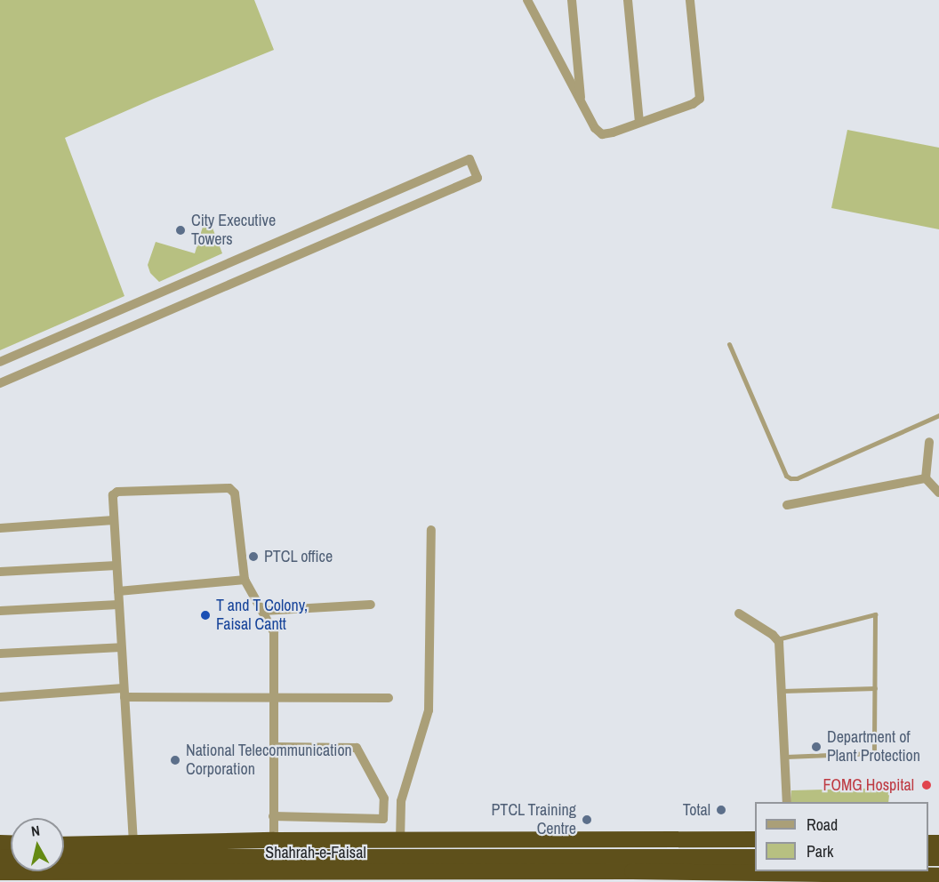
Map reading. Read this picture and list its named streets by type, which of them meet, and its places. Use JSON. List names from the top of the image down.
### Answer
{
  "streets": {
    "highway": ["Shahrah-e-Faisal"]
  },
  "places": [
    "City Executive Towers",
    "PTCL office",
    "T and T Colony, Faisal Cantt",
    "Department of Plant Protection",
    "National Telecommunication Corporation",
    "FOMG Hospital",
    "Total",
    "PTCL Training Centre"
  ],
  "legend": ["Road", "Park"],
  "north": "top"
}
